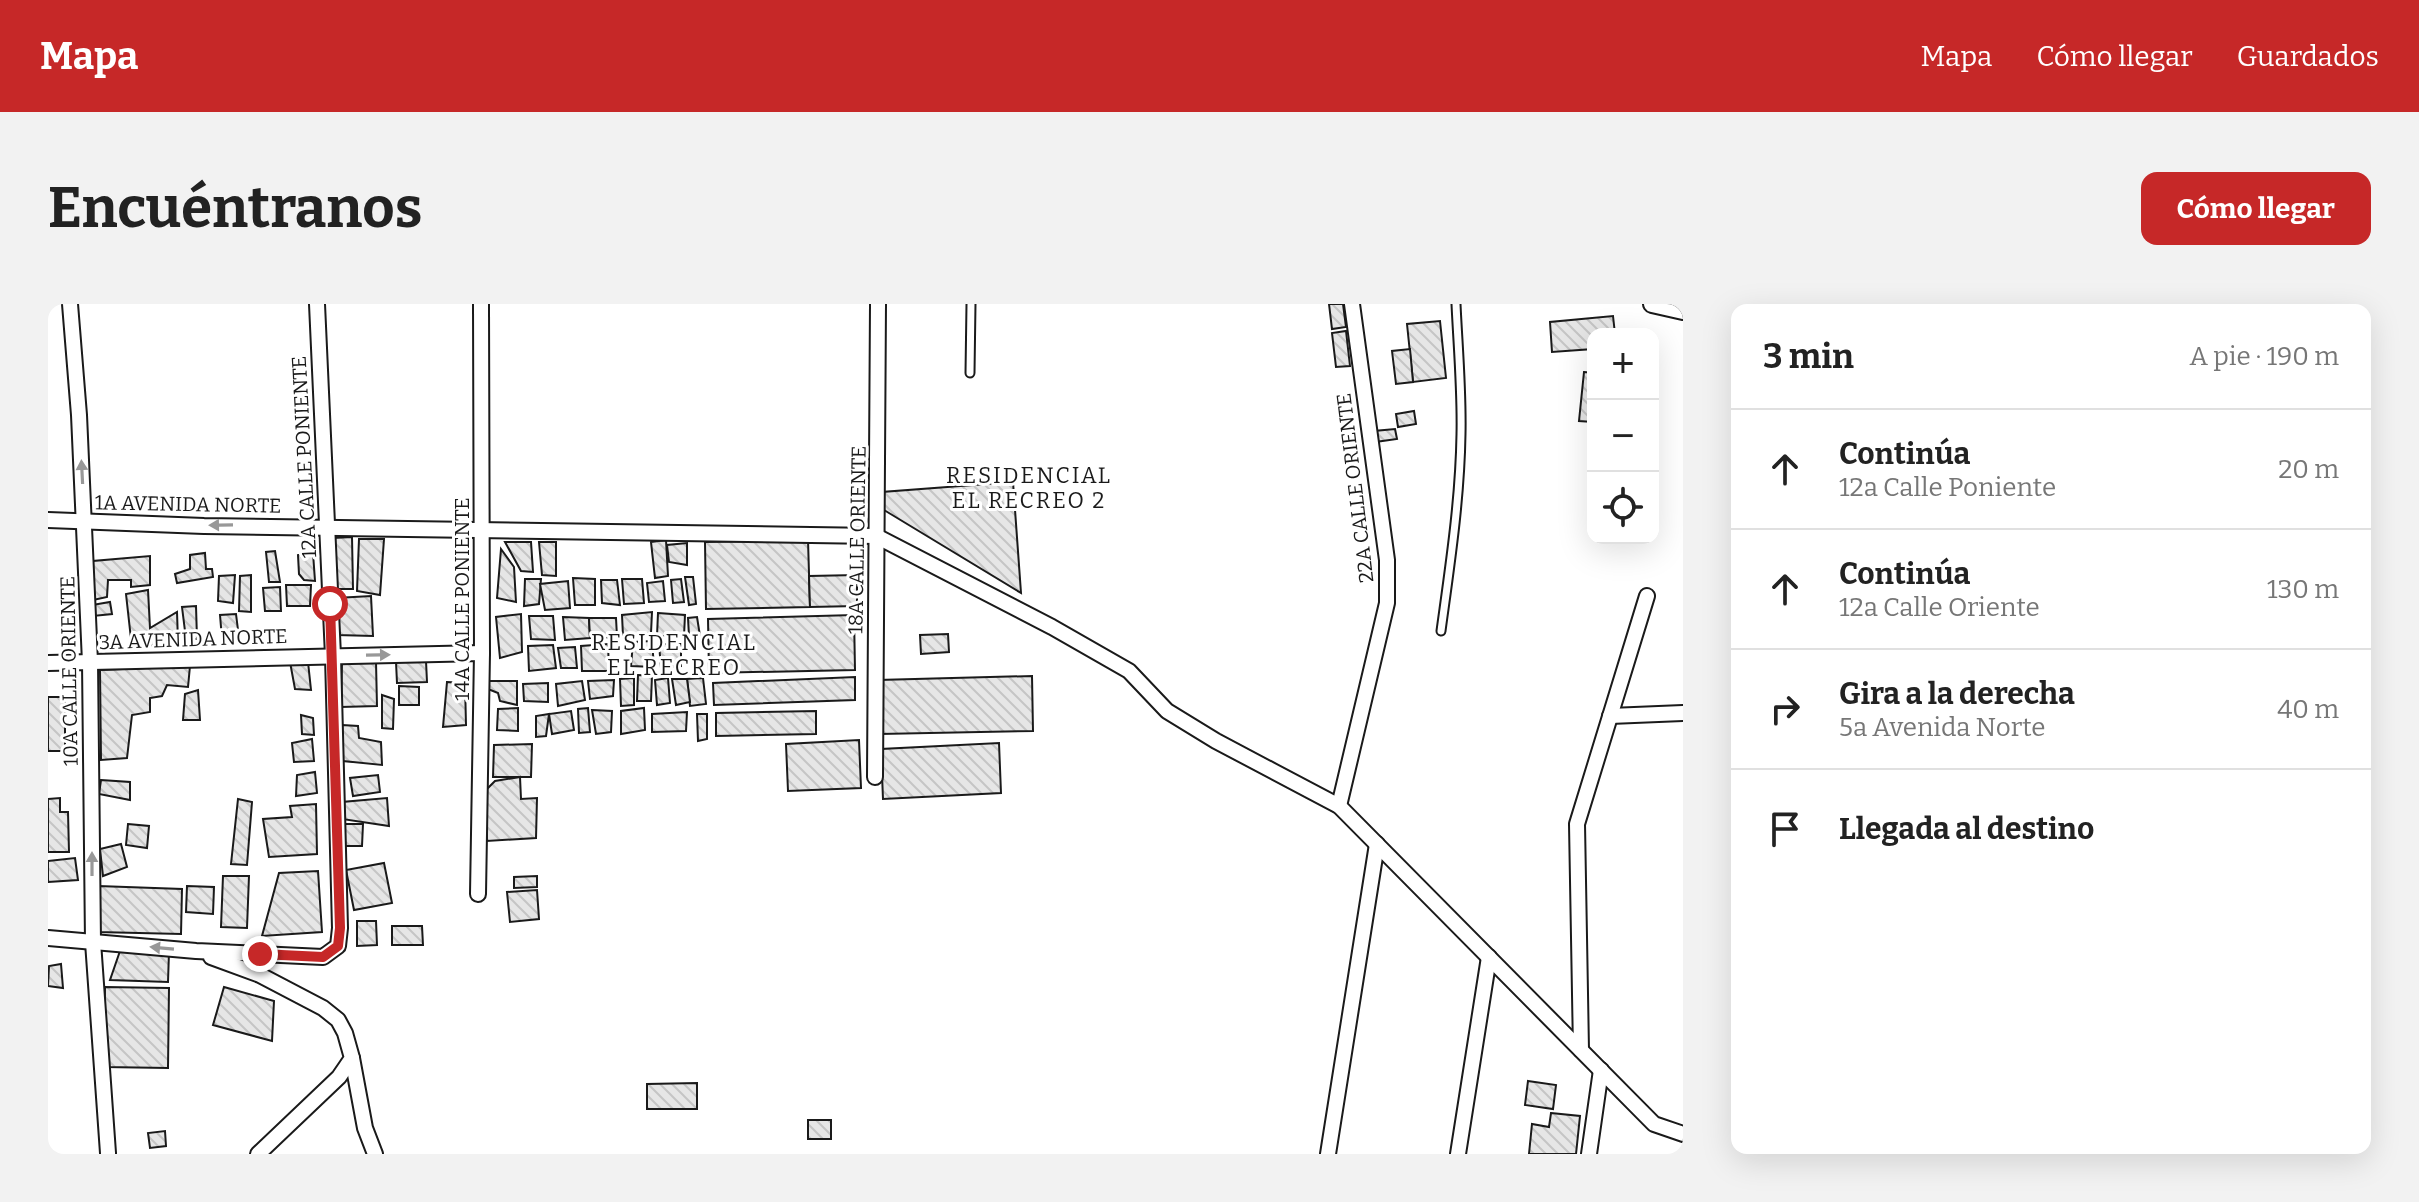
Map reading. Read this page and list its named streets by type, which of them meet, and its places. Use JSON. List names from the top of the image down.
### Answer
{
  "streets": {
    "street": [
      "12A CALLE PONIENTE",
      "22A CALLE ORIENTE",
      "1A AVENIDA NORTE",
      "18A CALLE ORIENTE",
      "14A CALLE PONIENTE",
      "3A AVENIDA NORTE",
      "10A CALLE ORIENTE"
    ]
  },
  "crossings": [
    ["12A CALLE PONIENTE", "1A AVENIDA NORTE"],
    ["12A CALLE PONIENTE", "3A AVENIDA NORTE"],
    ["1A AVENIDA NORTE", "18A CALLE ORIENTE"],
    ["1A AVENIDA NORTE", "14A CALLE PONIENTE"],
    ["1A AVENIDA NORTE", "10A CALLE ORIENTE"],
    ["14A CALLE PONIENTE", "3A AVENIDA NORTE"],
    ["3A AVENIDA NORTE", "10A CALLE ORIENTE"]
  ],
  "one_way": ["10A CALLE ORIENTE"],
  "districts": ["RESIDENCIAL EL RECREO 2", "RESIDENCIAL EL RECREO"],
  "page": {
    "header": "Mapa",
    "nav": ["Mapa", "Cómo llegar", "Guardados"],
    "buttons": "Cómo llegar",
    "title": "Encuéntranos",
    "heading": ["3 min", "A pie · 190 m"],
    "map_buttons": ["+", "−"],
    "list": [
      ["Continúa", "12a Calle Poniente", "20 m"],
      ["Continúa", "12a Calle Oriente", "130 m"],
      ["Gira a la derecha", "5a Avenida Norte", "40 m"],
      "Llegada al destino"
    ]
  }
}
